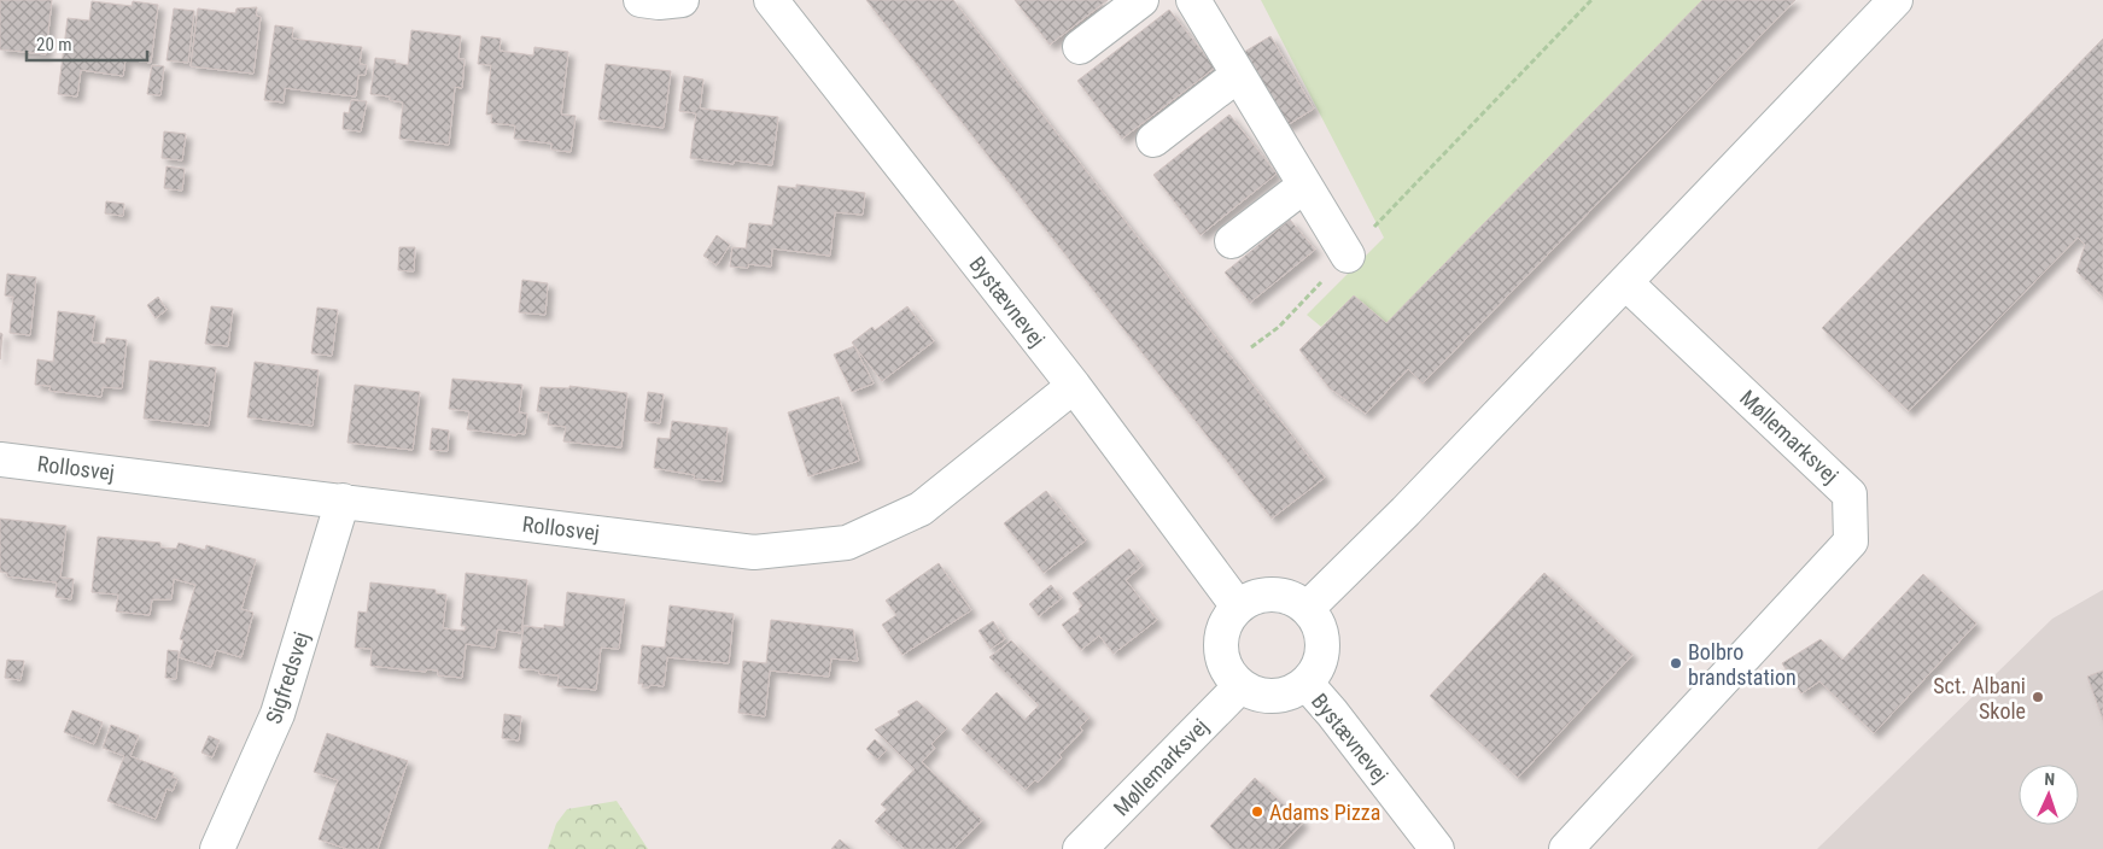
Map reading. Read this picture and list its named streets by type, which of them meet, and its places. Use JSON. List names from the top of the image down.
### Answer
{
  "streets": {
    "street": [
      "Bystævnevej",
      "Møllemarksvej",
      "Rollosvej",
      "Sigfredsvej"
    ]
  },
  "crossings": [
    ["Bystævnevej", "Møllemarksvej"],
    ["Bystævnevej", "Rollosvej"],
    ["Rollosvej", "Sigfredsvej"]
  ],
  "places": ["Bolbro brandstation", "Sct. Albani Skole", "Adams Pizza"],
  "scale_bar": "20 m",
  "north": "top"
}
